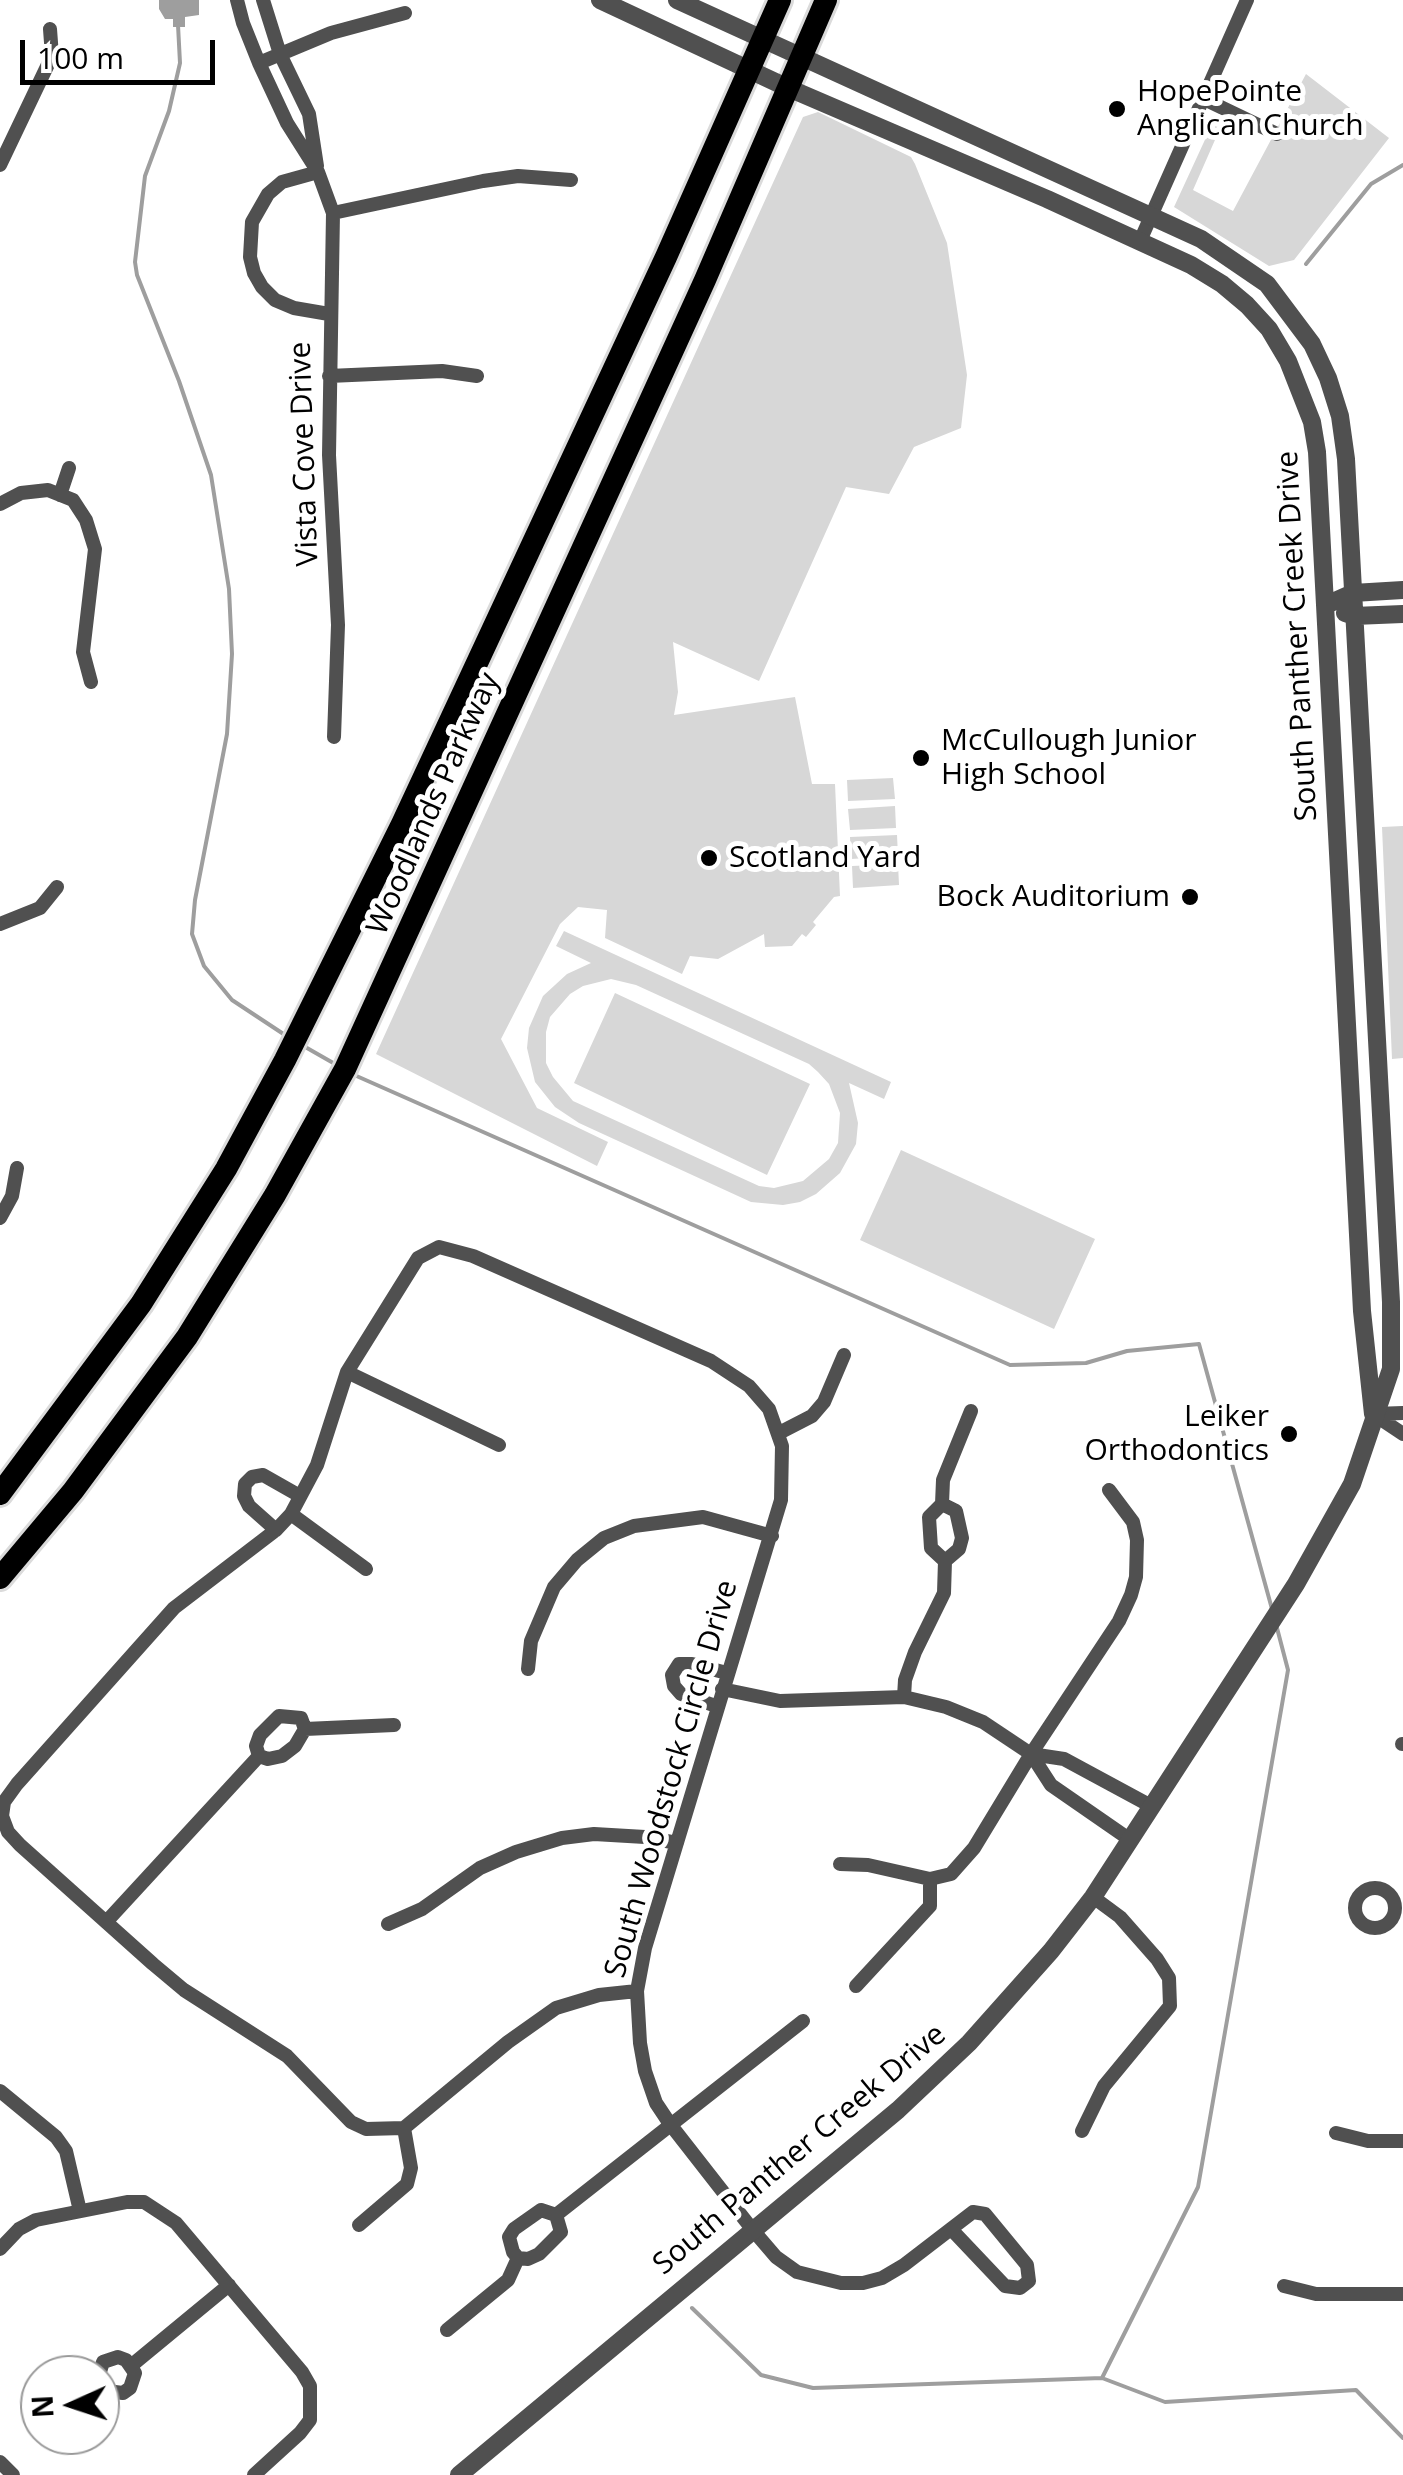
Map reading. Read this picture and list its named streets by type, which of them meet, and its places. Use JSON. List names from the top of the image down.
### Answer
{
  "streets": {
    "main road": ["Woodlands Parkway"],
    "street": ["Vista Cove Drive", "South Panther Creek Drive", "South Woodstock Circle Drive"]
  },
  "crossings": [
    ["South Panther Creek Drive", "Woodlands Parkway"],
    ["South Panther Creek Drive", "South Woodstock Circle Drive"]
  ],
  "places": [
    "HopePointe Anglican Church",
    "McCullough Junior High School",
    "Scotland Yard",
    "Bock Auditorium",
    "Leiker Orthodontics"
  ],
  "scale_bar": "100 m",
  "north": "left"
}
